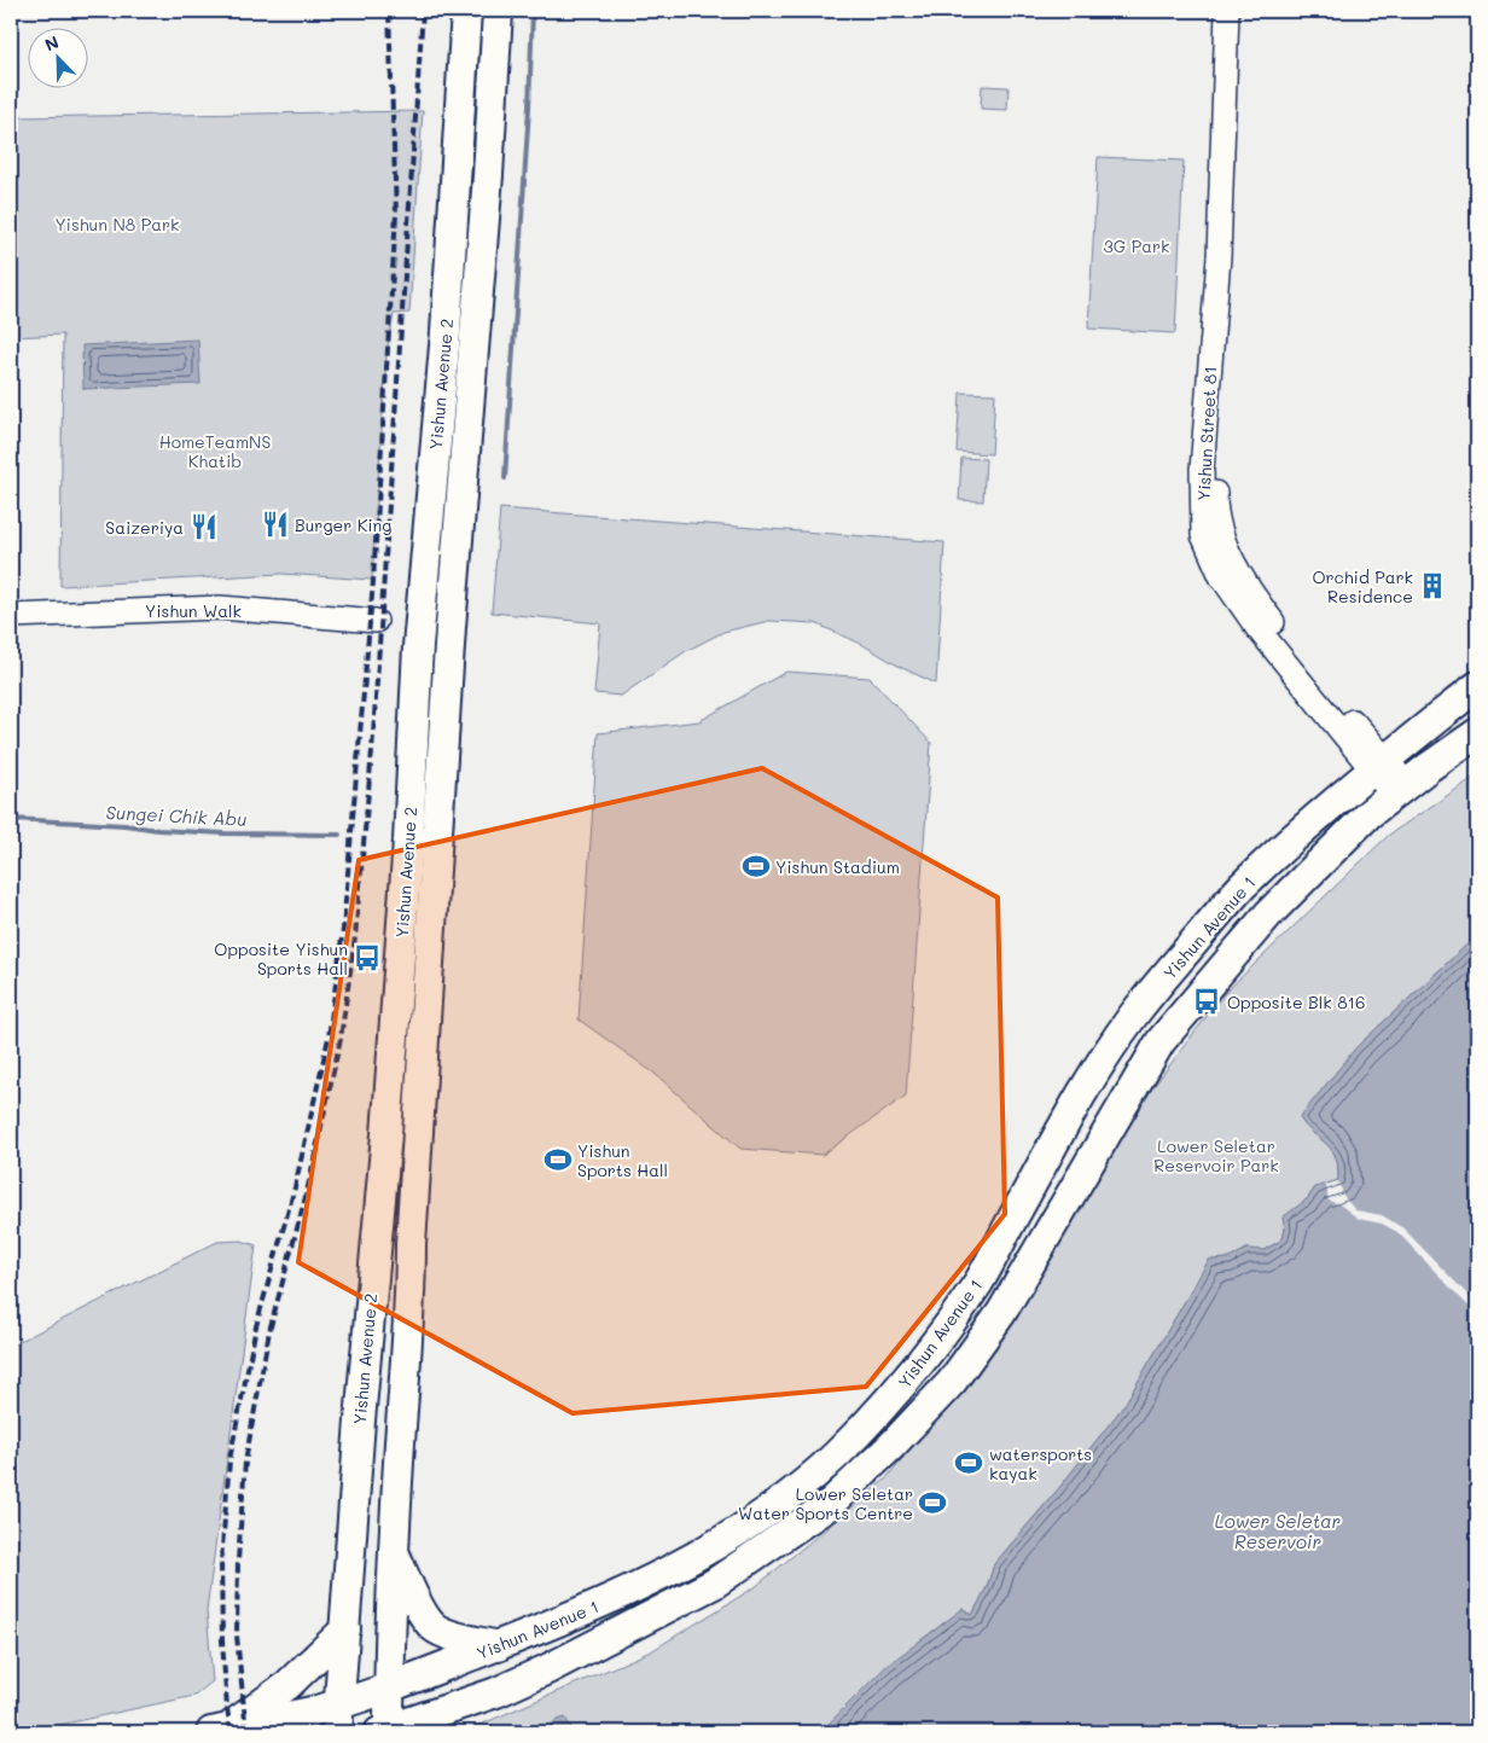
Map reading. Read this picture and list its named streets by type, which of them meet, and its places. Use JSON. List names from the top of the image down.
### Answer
{
  "streets": {
    "main road": ["Yishun Avenue 2", "Yishun Avenue 1"],
    "street": ["Yishun Street 81", "Yishun Walk"]
  },
  "crossings": [
    ["Yishun Avenue 2", "Yishun Avenue 1"],
    ["Yishun Street 81", "Yishun Avenue 1"]
  ],
  "water": ["Sungei Chik Abu", "Lower Seletar Reservoir"],
  "parks": [
    "Yishun N8 Park",
    "3G Park",
    "HomeTeamNS Khatib",
    "Lower Seletar Reservoir Park"
  ],
  "places": {
    "restaurant": ["Burger King", "Saizeriya"],
    "building": ["Orchid Park Residence"],
    "sports": [
      "Yishun Stadium",
      "Yishun Sports Hall",
      "watersports kayak",
      "Lower Seletar Water Sports Centre"
    ],
    "bus stop": ["Opposite Yishun Sports Hall", "Opposite Blk 816"]
  },
  "north": "top left"
}
